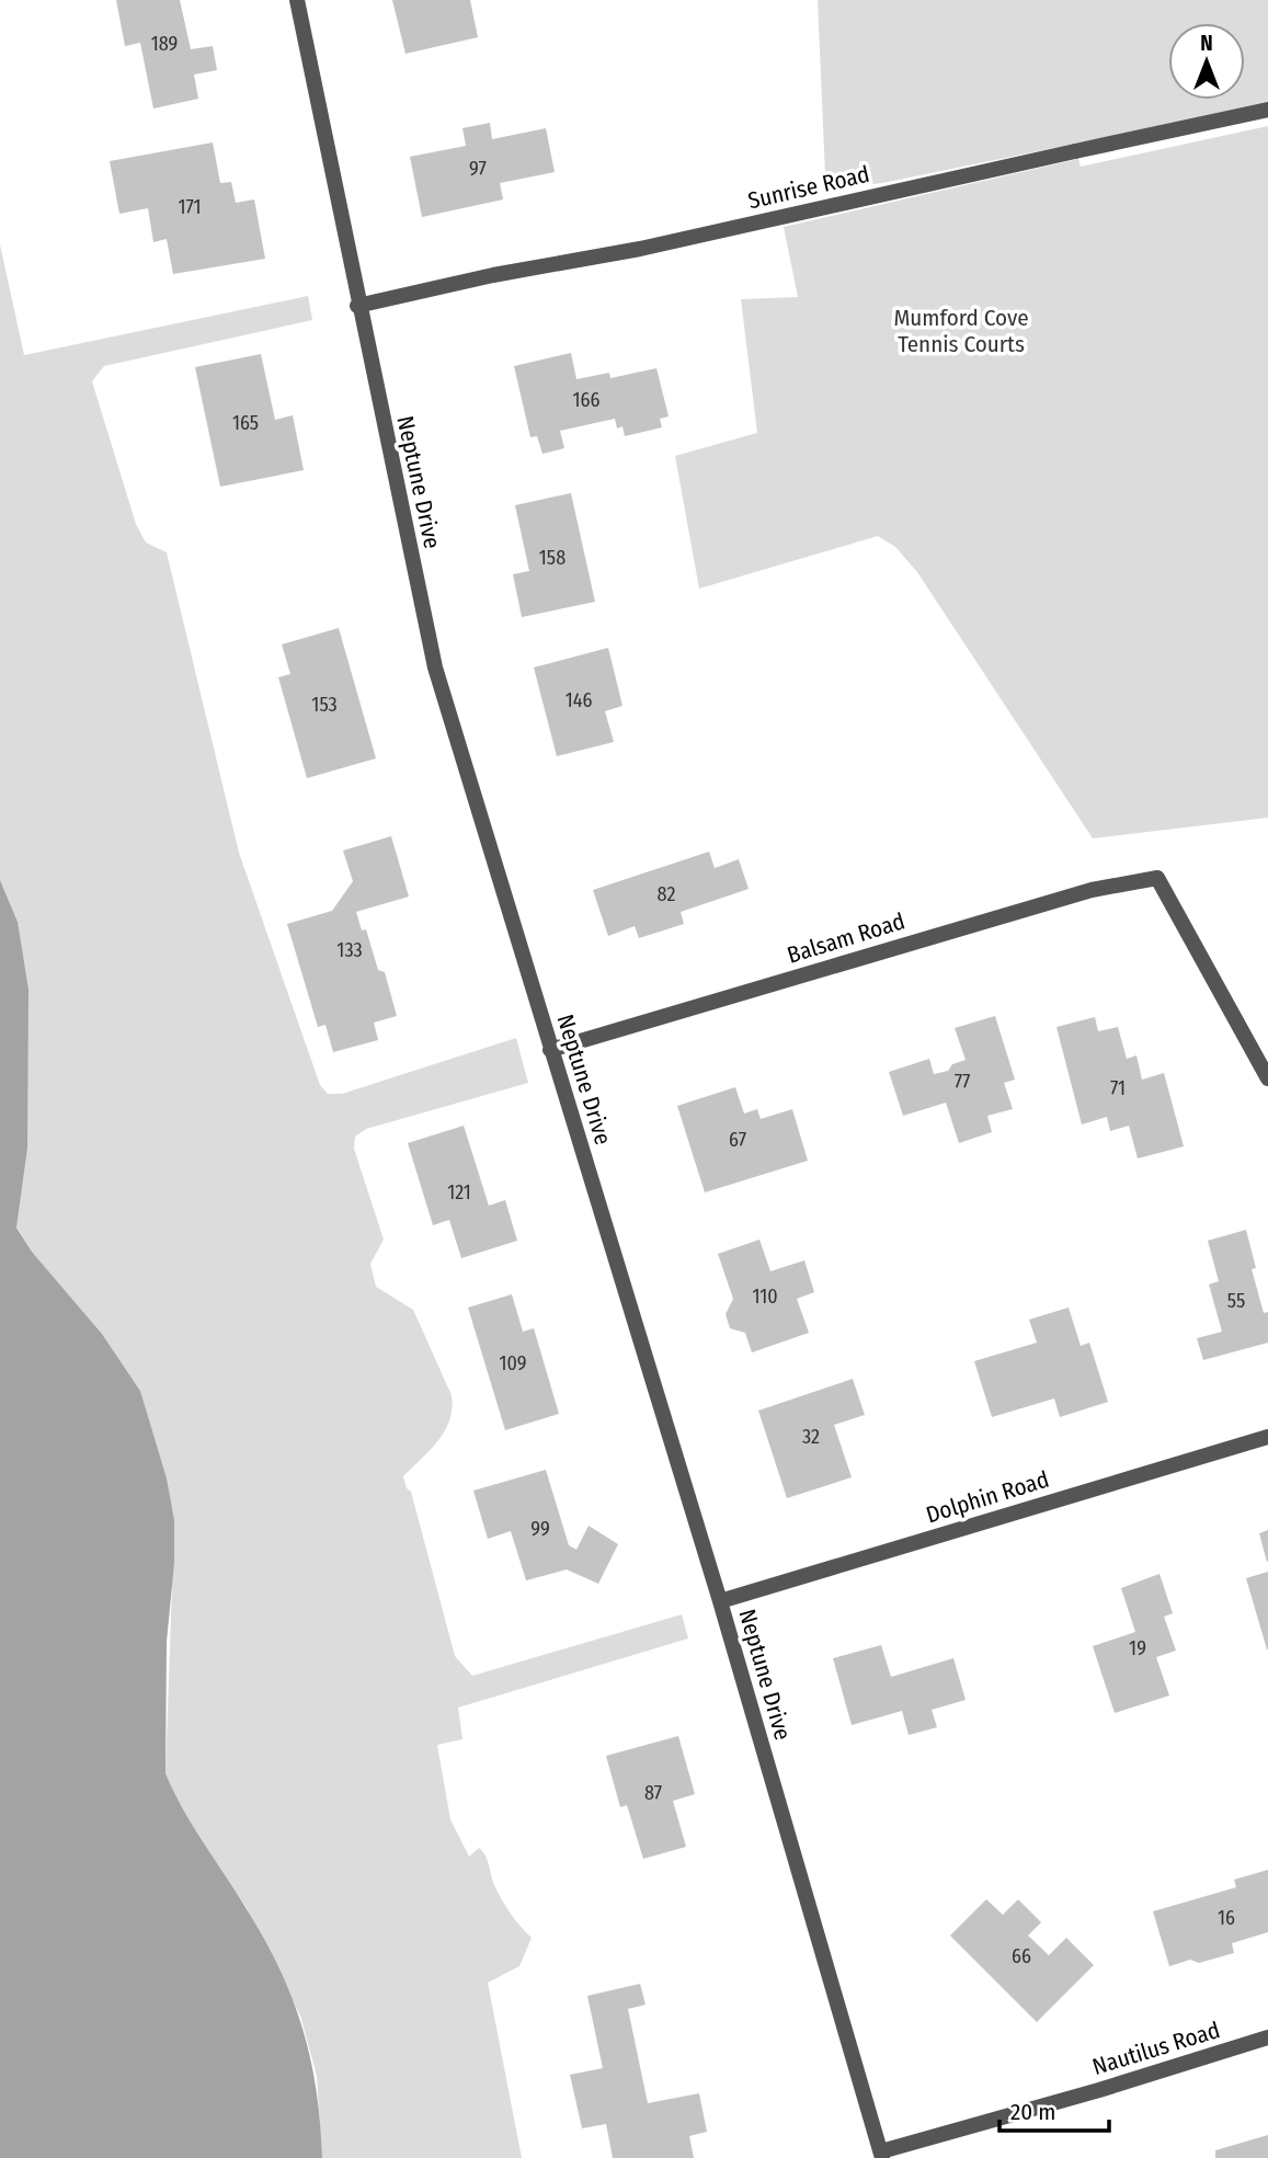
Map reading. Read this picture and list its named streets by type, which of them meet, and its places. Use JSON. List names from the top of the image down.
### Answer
{
  "streets": {
    "street": [
      "Sunrise Road",
      "Neptune Drive",
      "Balsam Road",
      "Dolphin Road",
      "Nautilus Road"
    ]
  },
  "crossings": [
    ["Sunrise Road", "Neptune Drive"],
    ["Neptune Drive", "Balsam Road"],
    ["Neptune Drive", "Dolphin Road"],
    ["Neptune Drive", "Nautilus Road"]
  ],
  "parks": ["Mumford Cove Tennis Courts"],
  "house_numbers": [
    "189",
    "97",
    "171",
    "166",
    "165",
    "158",
    "146",
    "153",
    "82",
    "133",
    "77",
    "71",
    "67",
    "121",
    "110",
    "55",
    "109",
    "32",
    "99",
    "19",
    "87",
    "16",
    "66"
  ],
  "scale_bar": "20 m",
  "north": "top"
}
